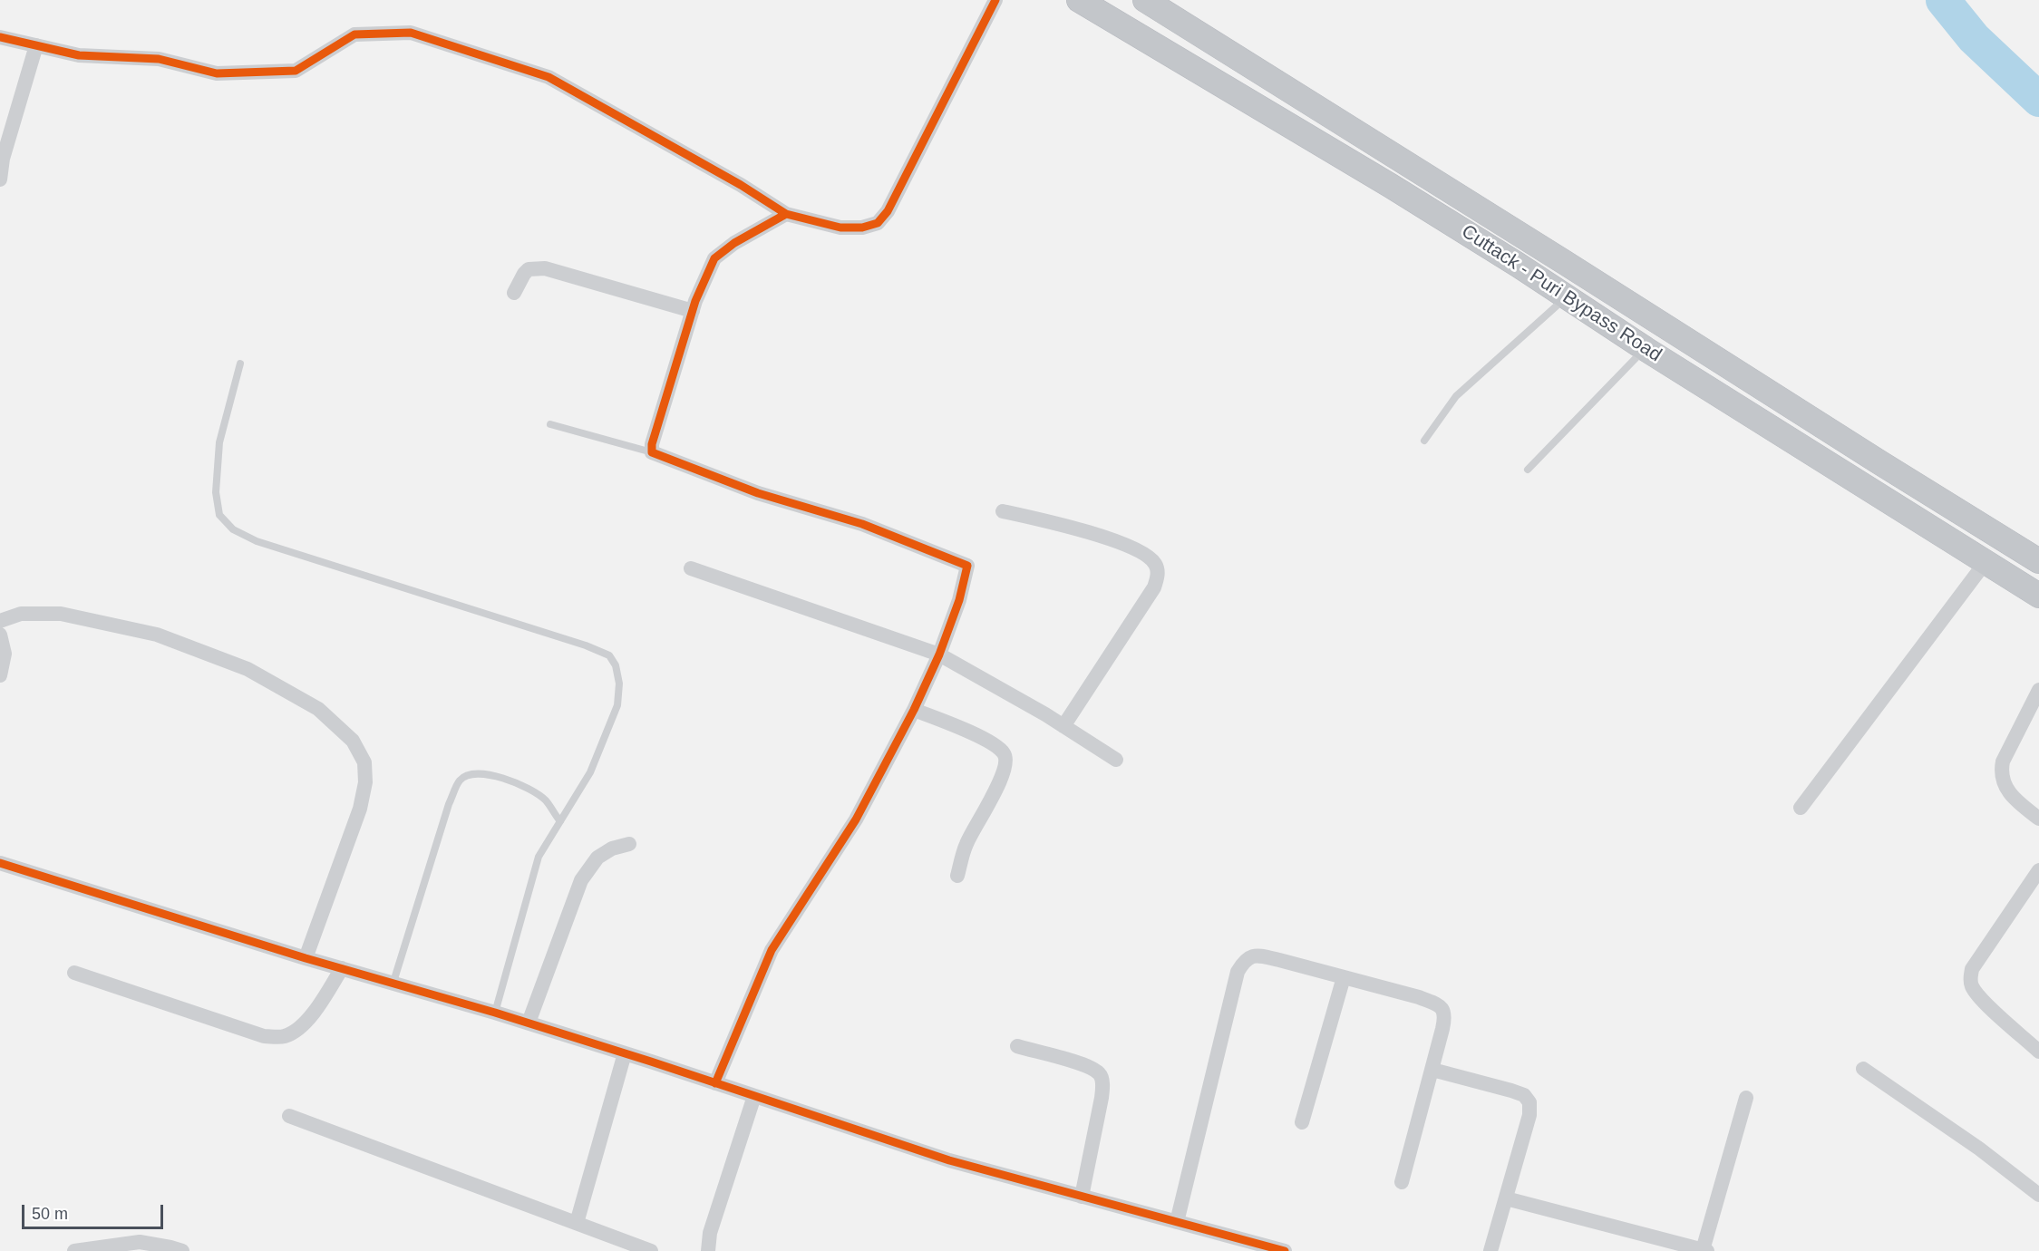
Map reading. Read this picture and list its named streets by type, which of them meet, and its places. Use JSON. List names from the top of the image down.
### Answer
{
  "streets": {
    "highway": ["Cuttack - Puri Bypass Road"]
  },
  "scale_bar": "50 m"
}
